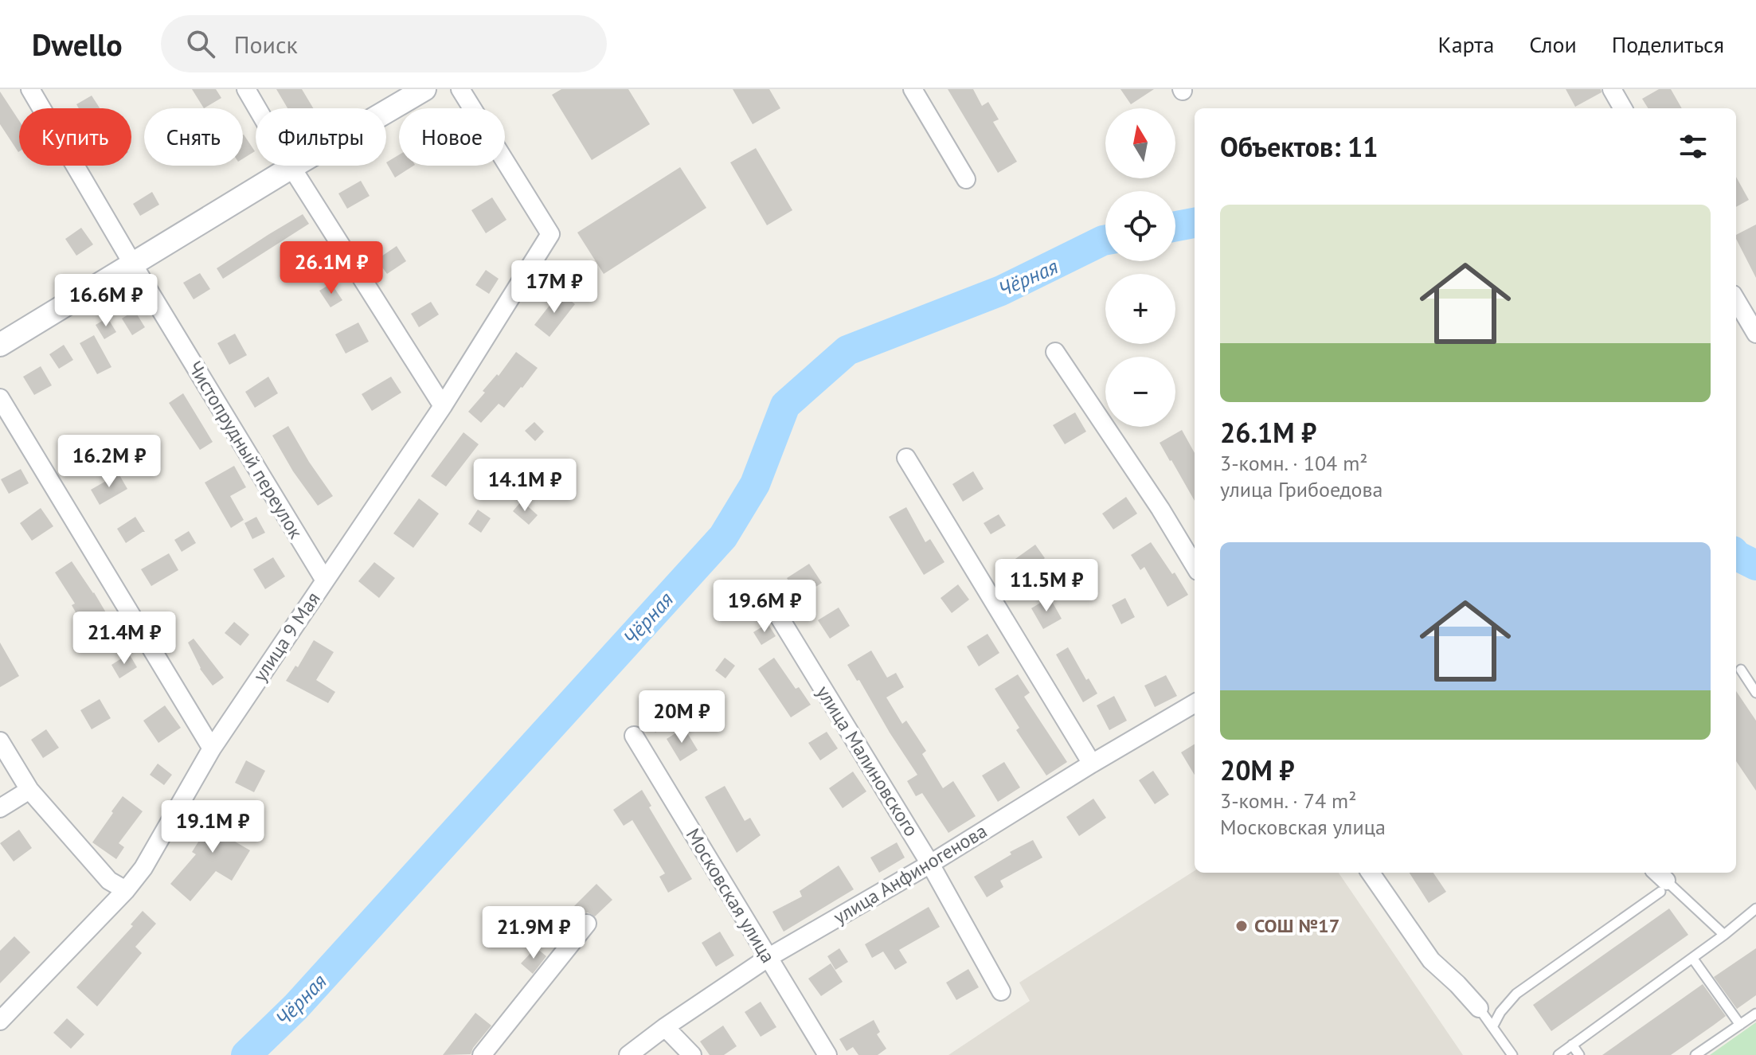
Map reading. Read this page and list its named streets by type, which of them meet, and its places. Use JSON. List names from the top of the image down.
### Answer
{
  "streets": {
    "street": [
      "Чистопрудный переулок",
      "улица 9 Мая",
      "улица Малиновского",
      "улица Анфиногенова",
      "Московская улица"
    ]
  },
  "crossings": [
    ["Чистопрудный переулок", "улица 9 Мая"],
    ["улица Малиновского", "улица Анфиногенова"],
    ["улица Анфиногенова", "Московская улица"]
  ],
  "water": ["Чёрная"],
  "places": ["СОШ №17"],
  "north": "top",
  "page": {
    "header": "Dwello",
    "search": "Поиск",
    "nav": ["Карта", "Слои", "Поделиться"],
    "map_buttons": ["+", "−"],
    "chip": [
      "Купить",
      "Снять",
      "Фильтры",
      "Новое"
    ],
    "heading": "Объектов: 11",
    "list": [
      {
        "name": "26.1M ₽",
        "note": "3-комн. · 104 m² · улица Грибоедова"
      },
      {
        "name": "20M ₽",
        "note": "3-комн. · 74 m² · Московская улица"
      }
    ],
    "price": [
      "26.1M ₽",
      "17M ₽",
      "16.6M ₽",
      "16.2M ₽",
      "14.1M ₽",
      "11.5M ₽",
      "19.6M ₽",
      "21.4M ₽",
      "20M ₽",
      "19.1M ₽",
      "21.9M ₽"
    ]
  }
}
